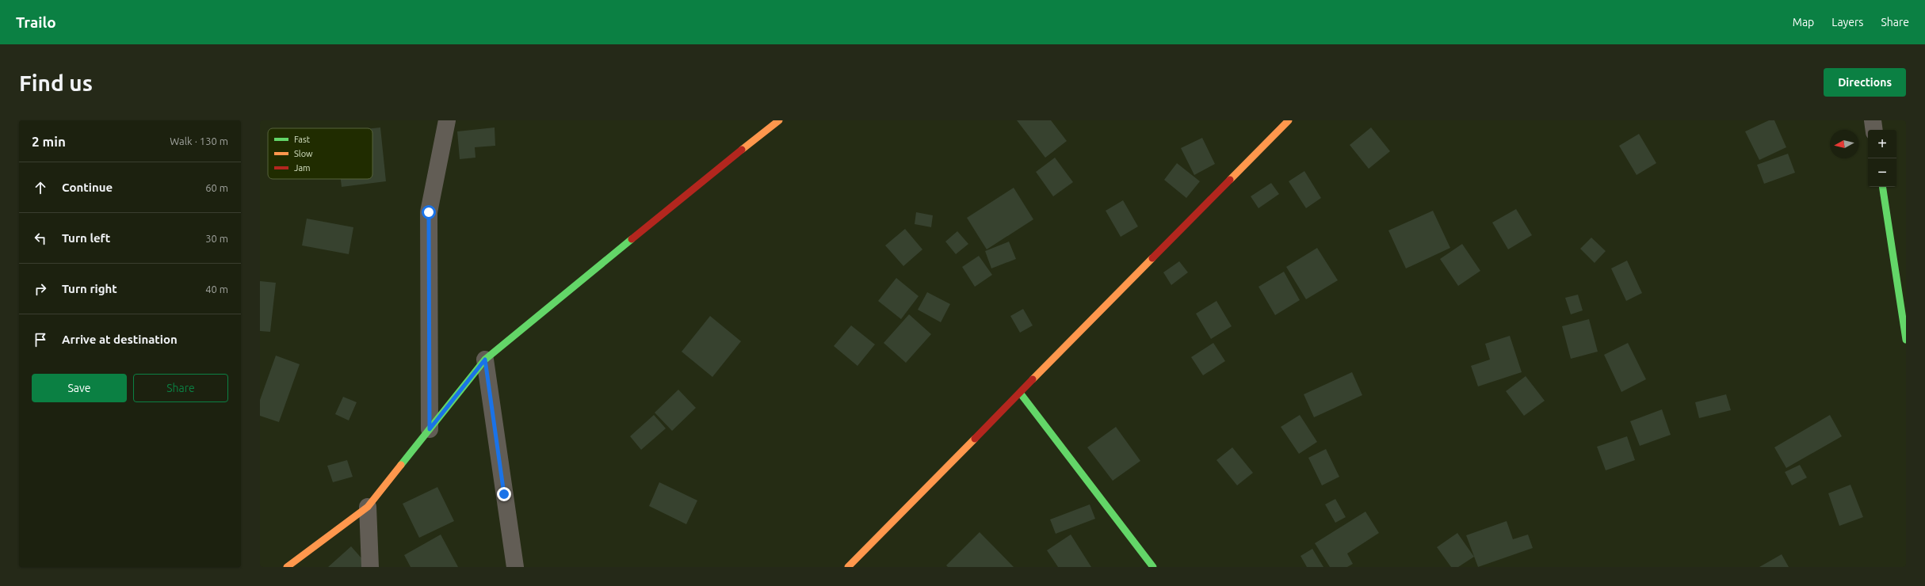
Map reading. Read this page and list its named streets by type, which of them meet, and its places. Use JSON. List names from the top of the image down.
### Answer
{
  "legend": ["Fast", "Slow", "Jam"],
  "north": "left",
  "page": {
    "header": "Trailo",
    "nav": ["Map", "Layers", "Share"],
    "buttons": [
      "Directions",
      ["Save", "Share"]
    ],
    "title": "Find us",
    "heading": ["2 min", "Walk · 130 m"],
    "map_buttons": ["+", "−"],
    "list": [
      ["Continue", "60 m"],
      ["Turn left", "30 m"],
      ["Turn right", "40 m"],
      "Arrive at destination"
    ]
  }
}
